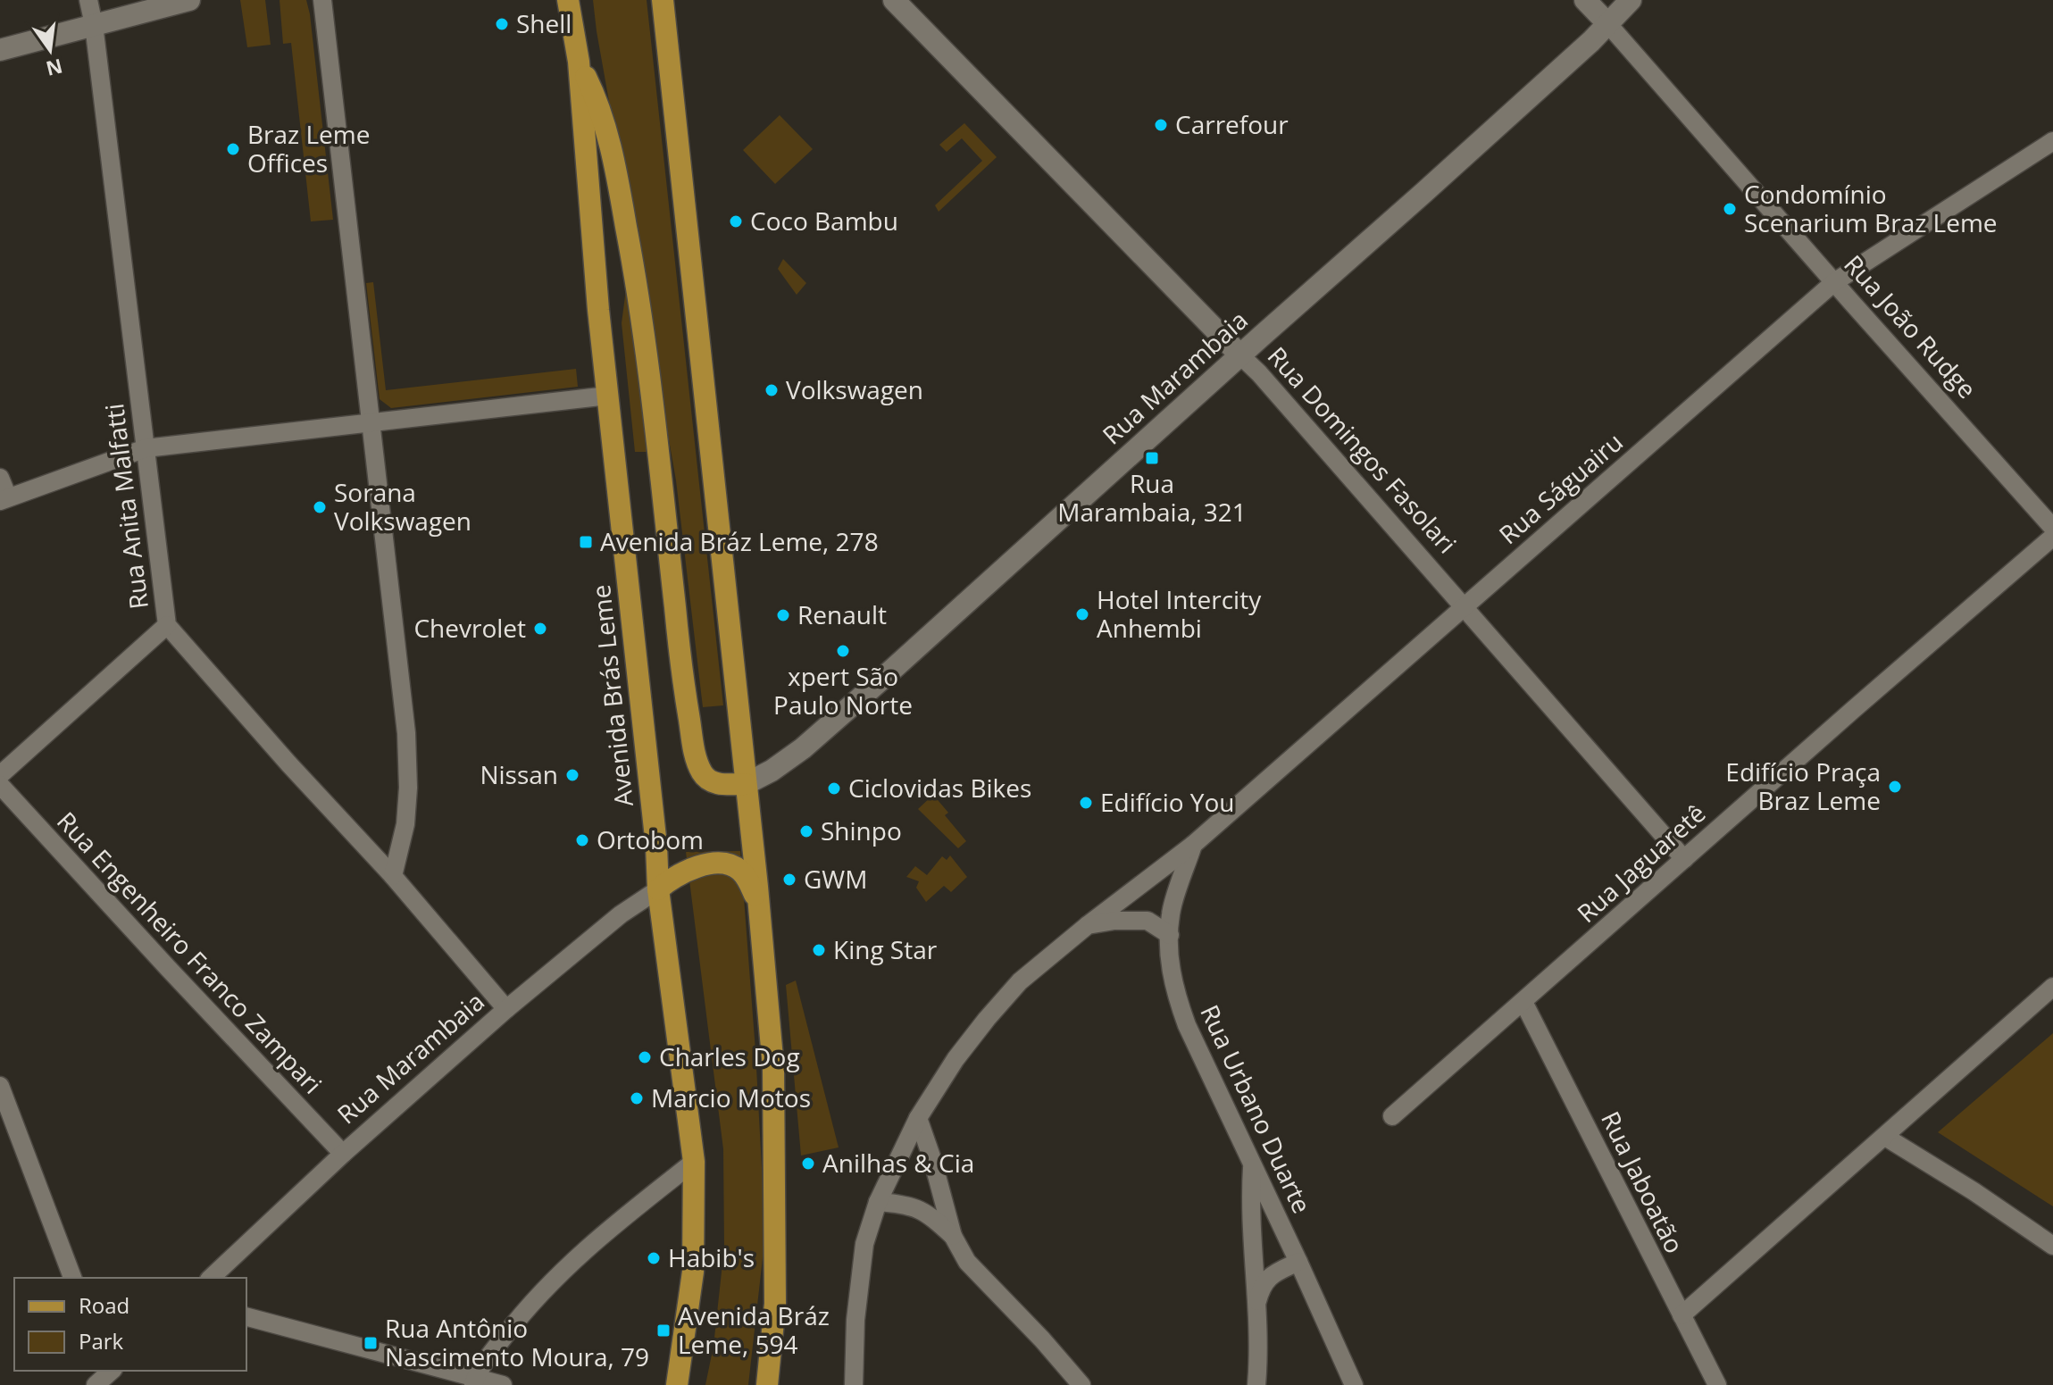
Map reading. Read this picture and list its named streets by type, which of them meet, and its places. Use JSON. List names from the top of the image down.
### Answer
{
  "streets": {
    "main road": ["Avenida Brás Leme"],
    "street": [
      "Rua João Rudge",
      "Rua Marambaia",
      "Rua Domingos Fasolari",
      "Rua Ságuairu",
      "Rua Anita Malfatti",
      "Rua Jaguaretê",
      "Rua Engenheiro Franco Zampari",
      "Rua Urbano Duarte",
      "Rua Jaboatão"
    ]
  },
  "crossings": [
    ["Rua João Rudge", "Rua Marambaia"],
    ["Rua João Rudge", "Rua Ságuairu"],
    ["Rua Marambaia", "Rua Domingos Fasolari"],
    ["Rua Marambaia", "Rua Anita Malfatti"],
    ["Rua Marambaia", "Avenida Brás Leme"],
    ["Rua Marambaia", "Rua Engenheiro Franco Zampari"],
    ["Rua Domingos Fasolari", "Rua Ságuairu"],
    ["Rua Domingos Fasolari", "Rua Jaguaretê"],
    ["Rua Ságuairu", "Rua Urbano Duarte"],
    ["Rua Jaguaretê", "Rua Jaboatão"]
  ],
  "places": {
    "other": [
      "Shell",
      "Carrefour",
      "Braz Leme Offices",
      "Condomínio Scenarium Braz Leme",
      "Coco Bambu",
      "Volkswagen",
      "Sorana Volkswagen",
      "Hotel Intercity Anhembi",
      "Renault",
      "Chevrolet",
      "xpert São Paulo Norte",
      "Nissan",
      "Edifício Praça Braz Leme",
      "Ciclovidas Bikes",
      "Edifício You",
      "Shinpo",
      "Ortobom",
      "GWM",
      "King Star",
      "Charles Dog",
      "Marcio Motos",
      "Anilhas & Cia",
      "Habib's"
    ],
    "transit": [
      "Rua Marambaia, 321",
      "Avenida Bráz Leme, 278",
      "Avenida Bráz Leme, 594",
      "Rua Antônio Nascimento Moura, 79"
    ]
  },
  "legend": ["Road", "Park"],
  "north": "bottom"
}
